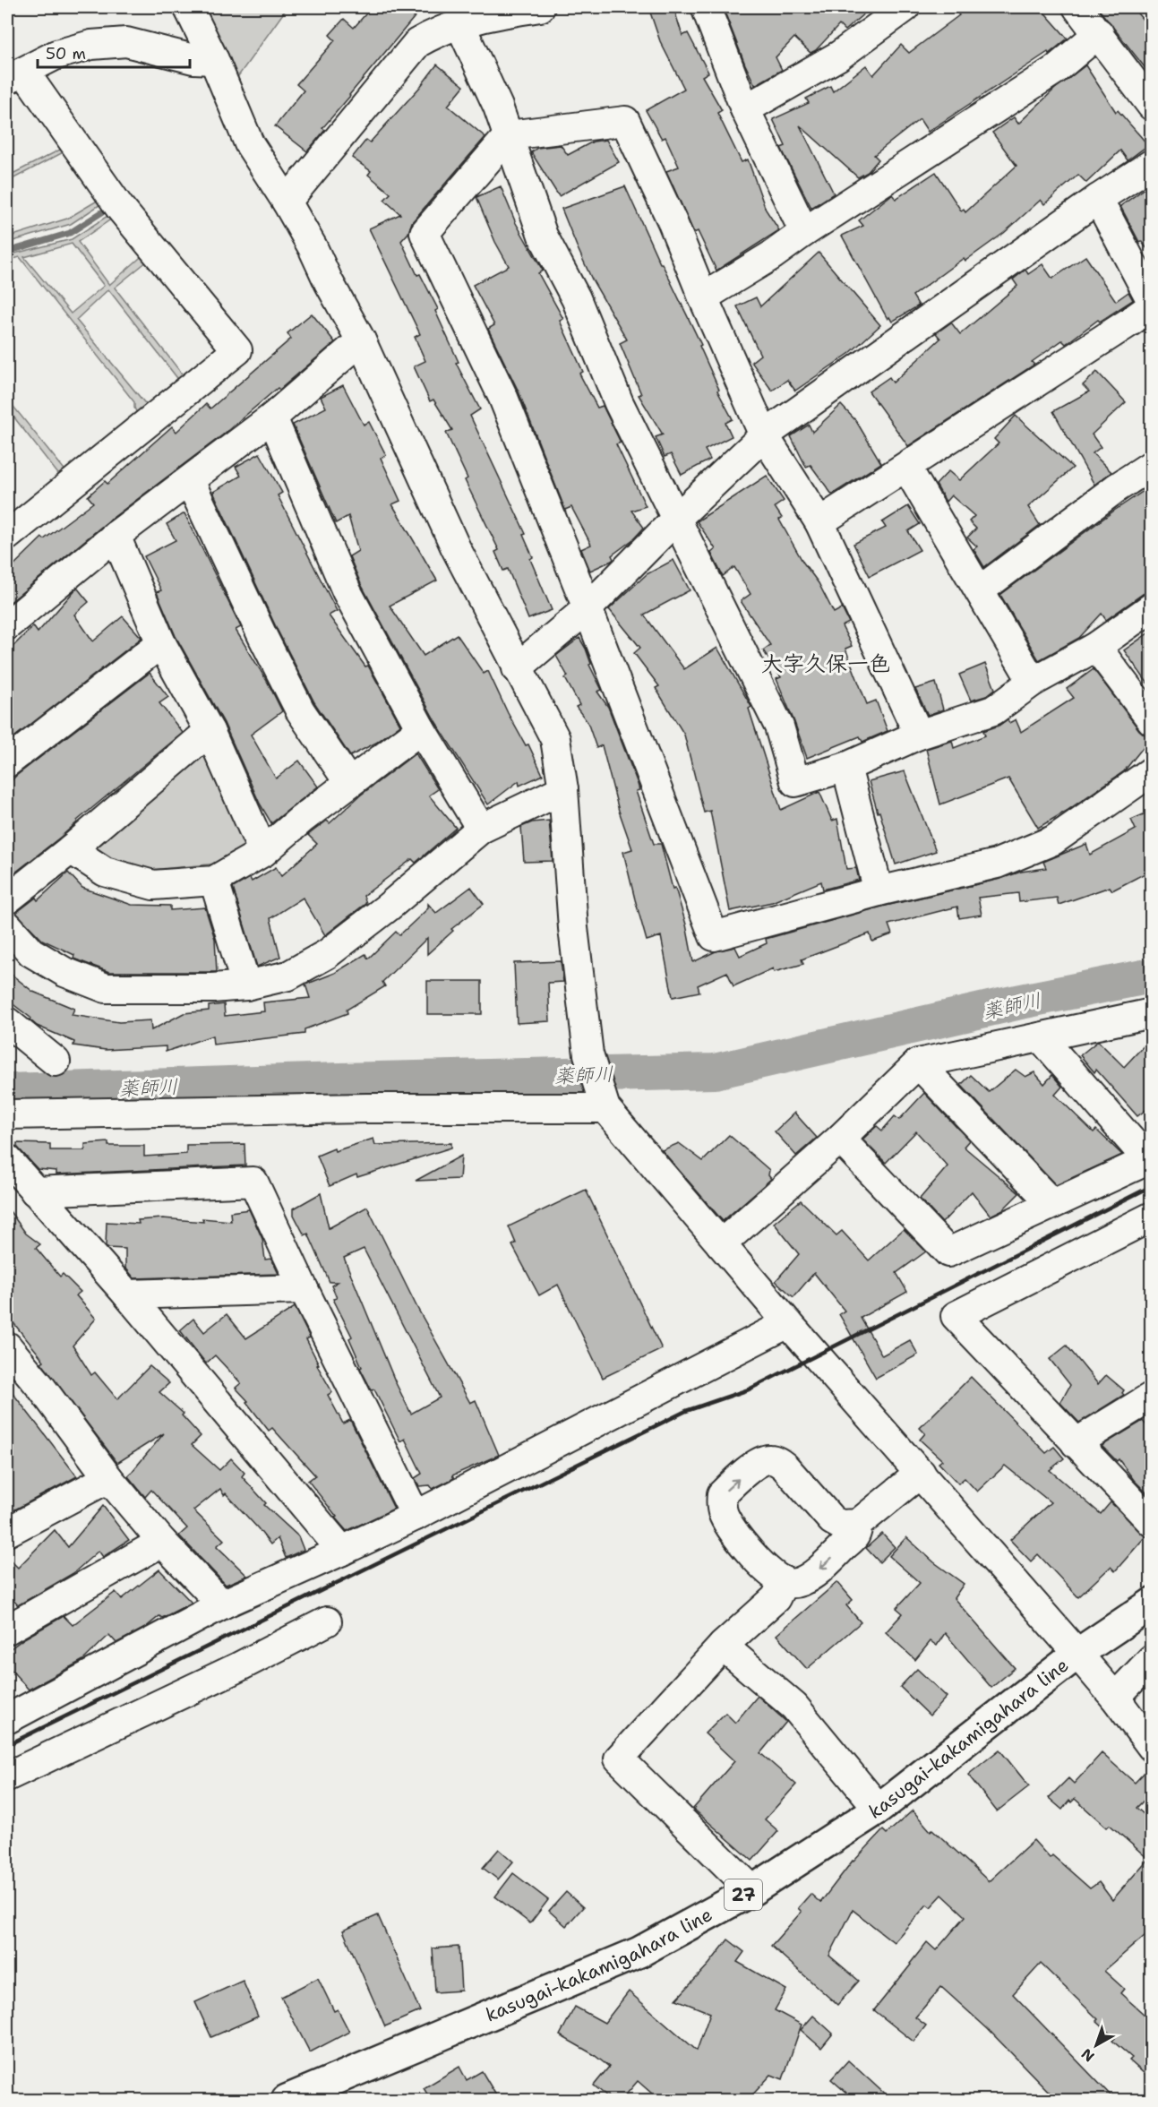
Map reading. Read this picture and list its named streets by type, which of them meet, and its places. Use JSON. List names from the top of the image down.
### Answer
{
  "streets": {
    "main road": ["kasugai-kakamigahara line", "27"]
  },
  "districts": ["大字久保一色"],
  "water": ["薬師川"],
  "scale_bar": "50 m",
  "north": "bottom left"
}
